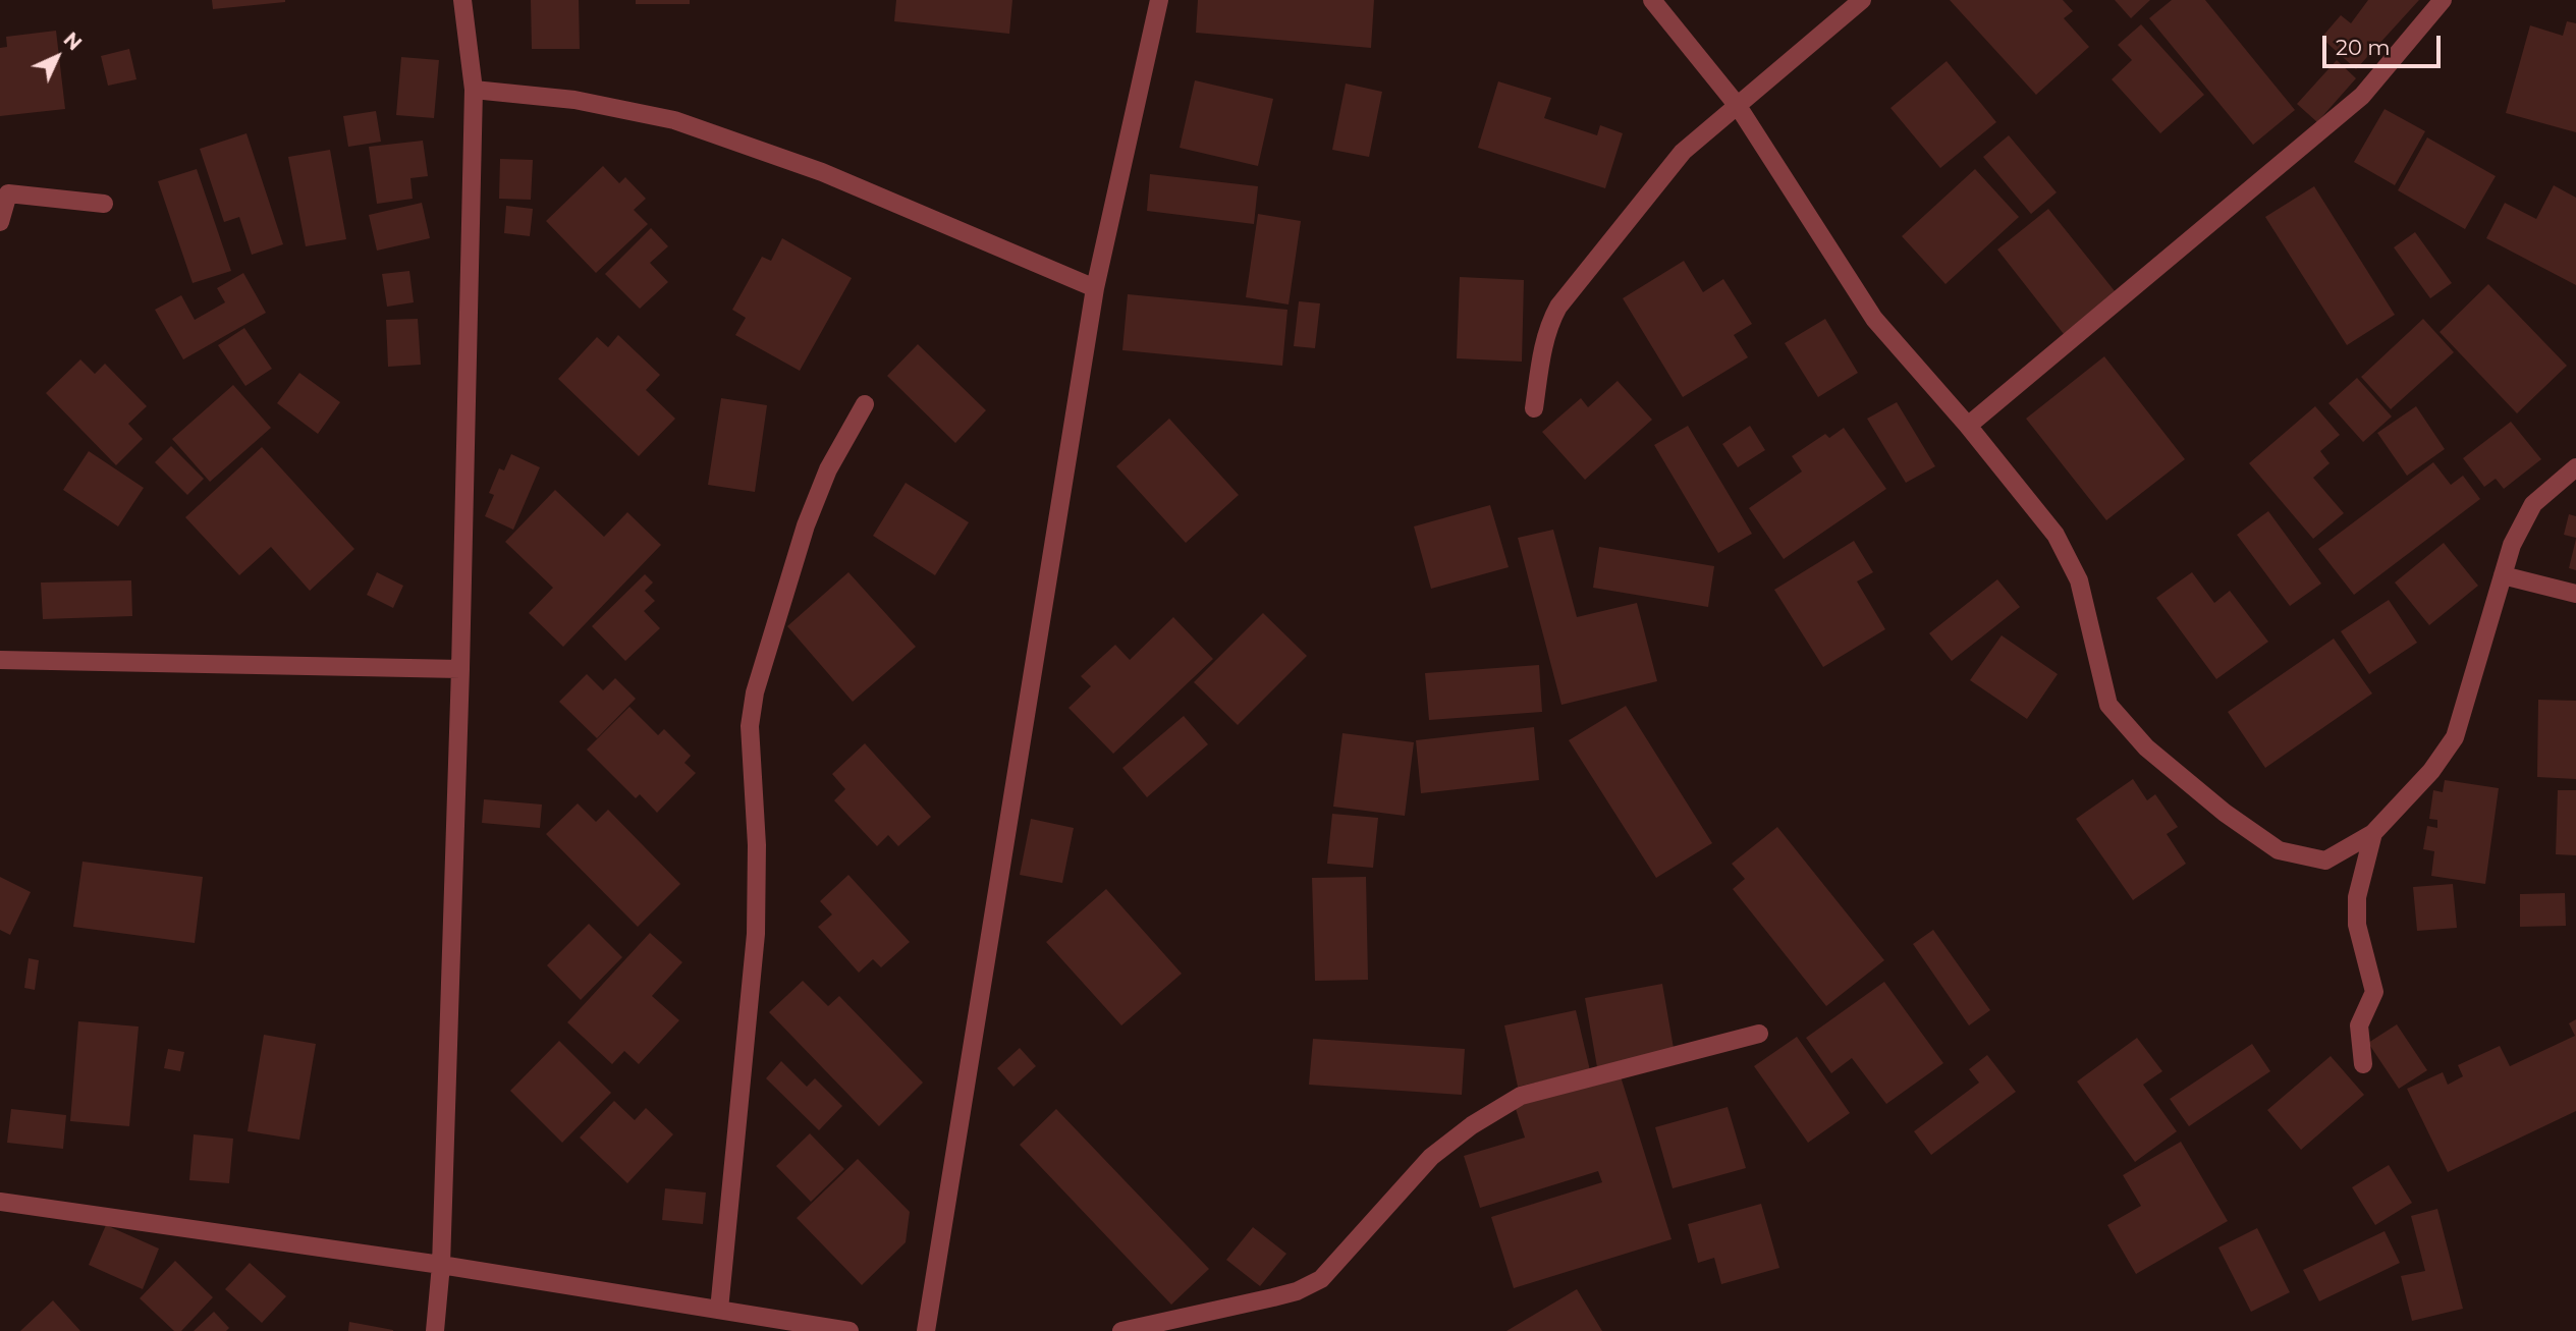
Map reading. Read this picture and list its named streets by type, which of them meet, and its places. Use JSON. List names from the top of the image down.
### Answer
{
  "scale_bar": "20 m",
  "north": "top right"
}
